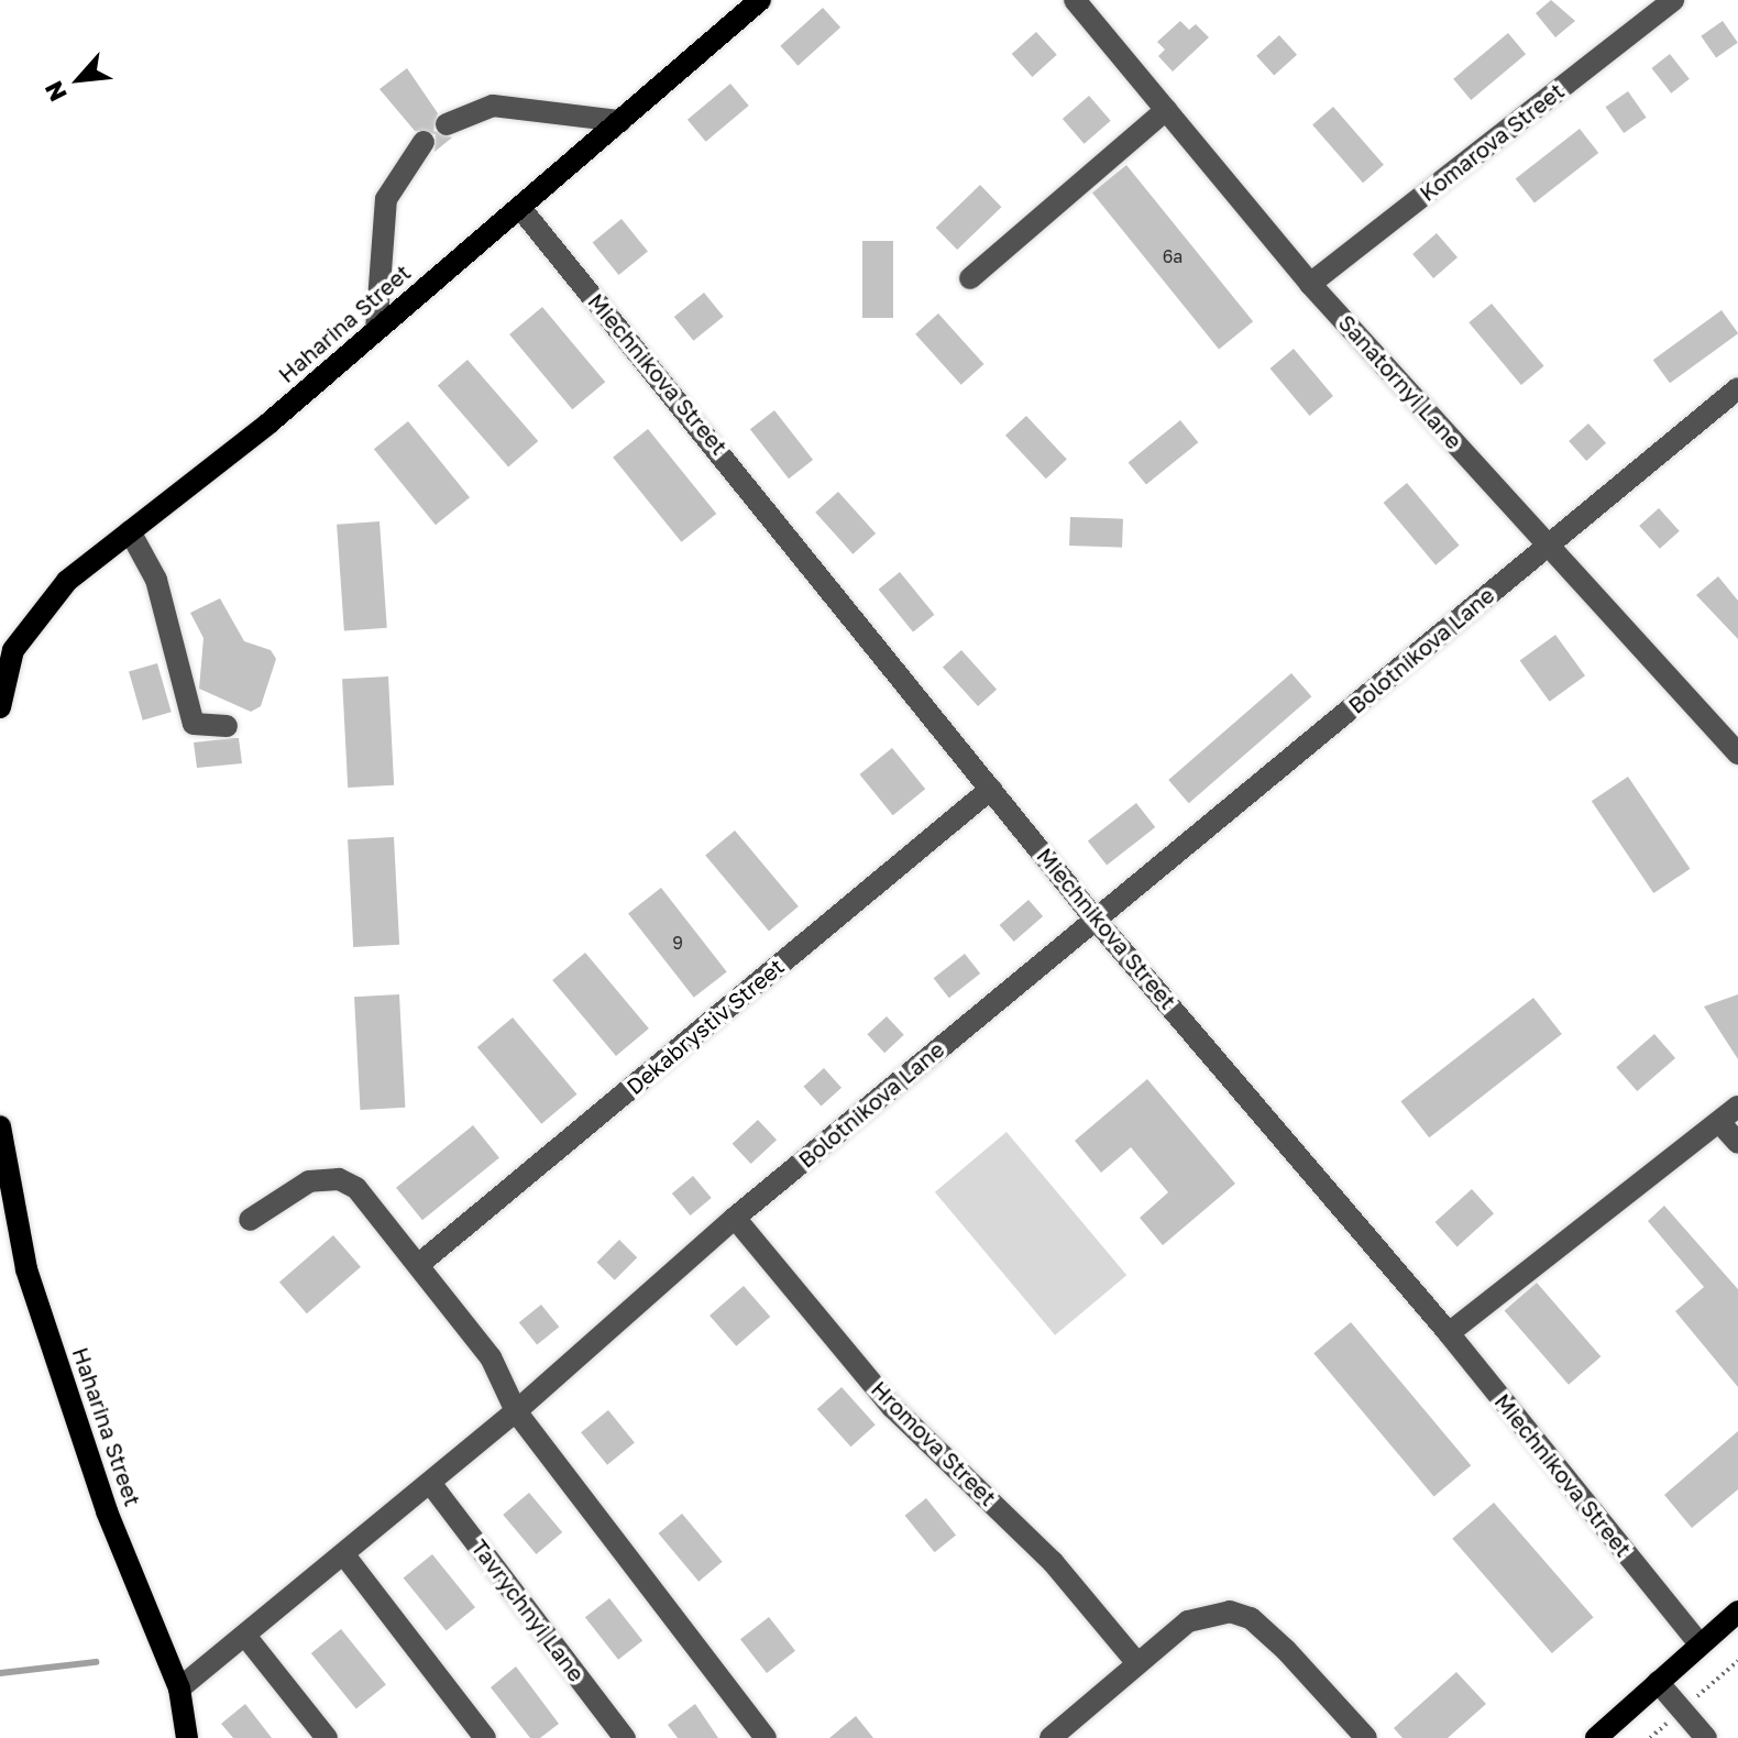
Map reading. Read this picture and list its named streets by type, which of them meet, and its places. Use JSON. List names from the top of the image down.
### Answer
{
  "streets": {
    "main road": ["Haharina Street"],
    "street": [
      "Komarova Street",
      "Miechnikova Street",
      "Sanatornyi Lane",
      "Bolotnikova Lane",
      "Dekabrystiv Street",
      "Hromova Street",
      "Tavrychnyi Lane"
    ]
  },
  "crossings": [
    ["Komarova Street", "Sanatornyi Lane"],
    ["Haharina Street", "Miechnikova Street"],
    ["Haharina Street", "Bolotnikova Lane"],
    ["Miechnikova Street", "Bolotnikova Lane"],
    ["Miechnikova Street", "Dekabrystiv Street"],
    ["Sanatornyi Lane", "Bolotnikova Lane"],
    ["Bolotnikova Lane", "Hromova Street"],
    ["Bolotnikova Lane", "Tavrychnyi Lane"]
  ],
  "house_numbers": ["6а", "9"],
  "north": "bottom left"
}
